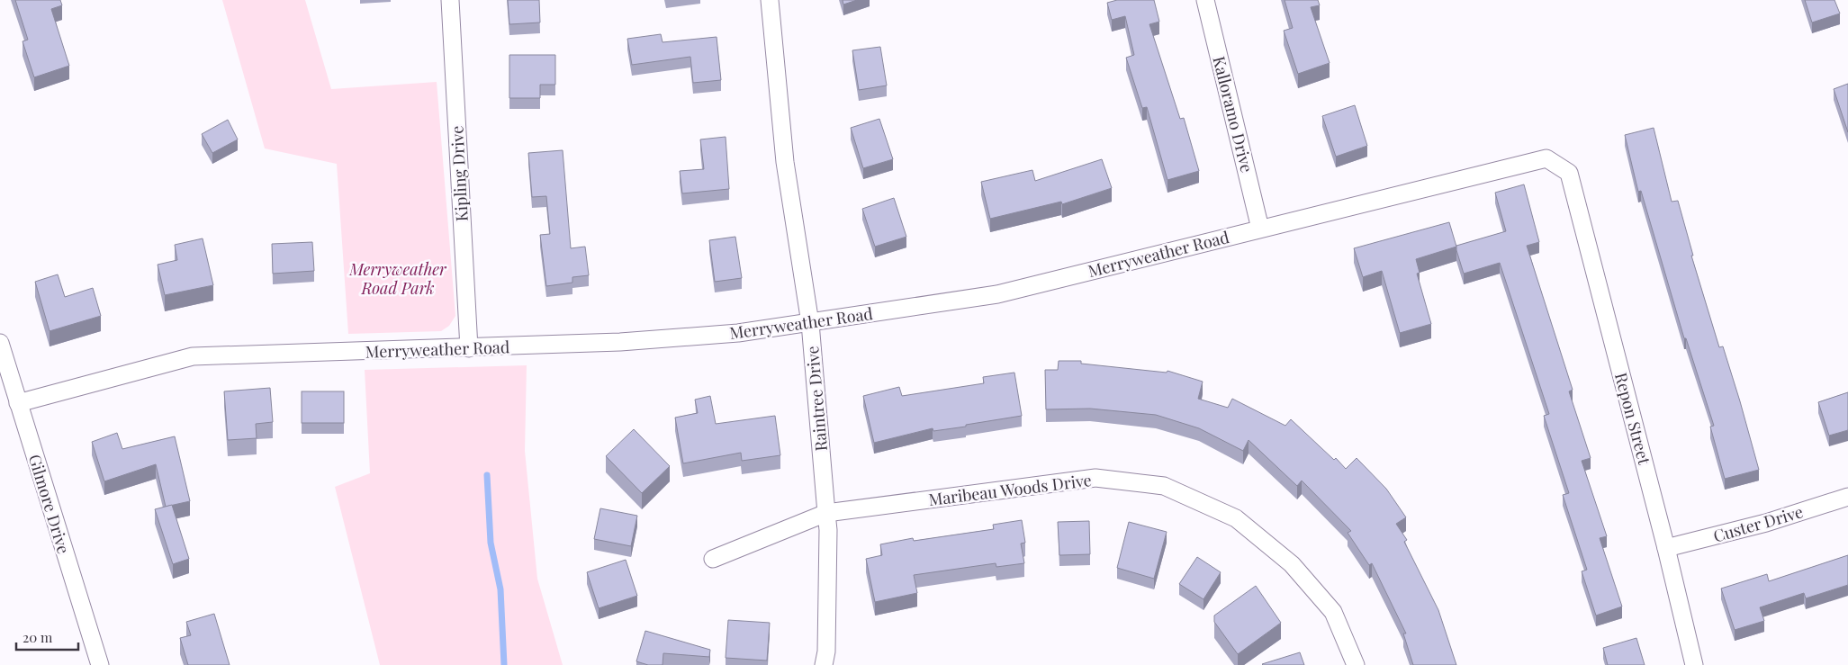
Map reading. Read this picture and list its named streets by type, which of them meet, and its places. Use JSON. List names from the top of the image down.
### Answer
{
  "streets": {
    "street": [
      "Kalloramo Drive",
      "Kipling Drive",
      "Merryweather Road",
      "Raintree Drive",
      "Repon Street",
      "Maribeau Woods Drive",
      "Gilmore Drive",
      "Custer Drive"
    ]
  },
  "crossings": [
    ["Kalloramo Drive", "Merryweather Road"],
    ["Kipling Drive", "Merryweather Road"],
    ["Merryweather Road", "Raintree Drive"],
    ["Merryweather Road", "Repon Street"],
    ["Merryweather Road", "Gilmore Drive"],
    ["Raintree Drive", "Maribeau Woods Drive"],
    ["Repon Street", "Custer Drive"]
  ],
  "parks": ["Merryweather Road Park"],
  "scale_bar": "20 m"
}
